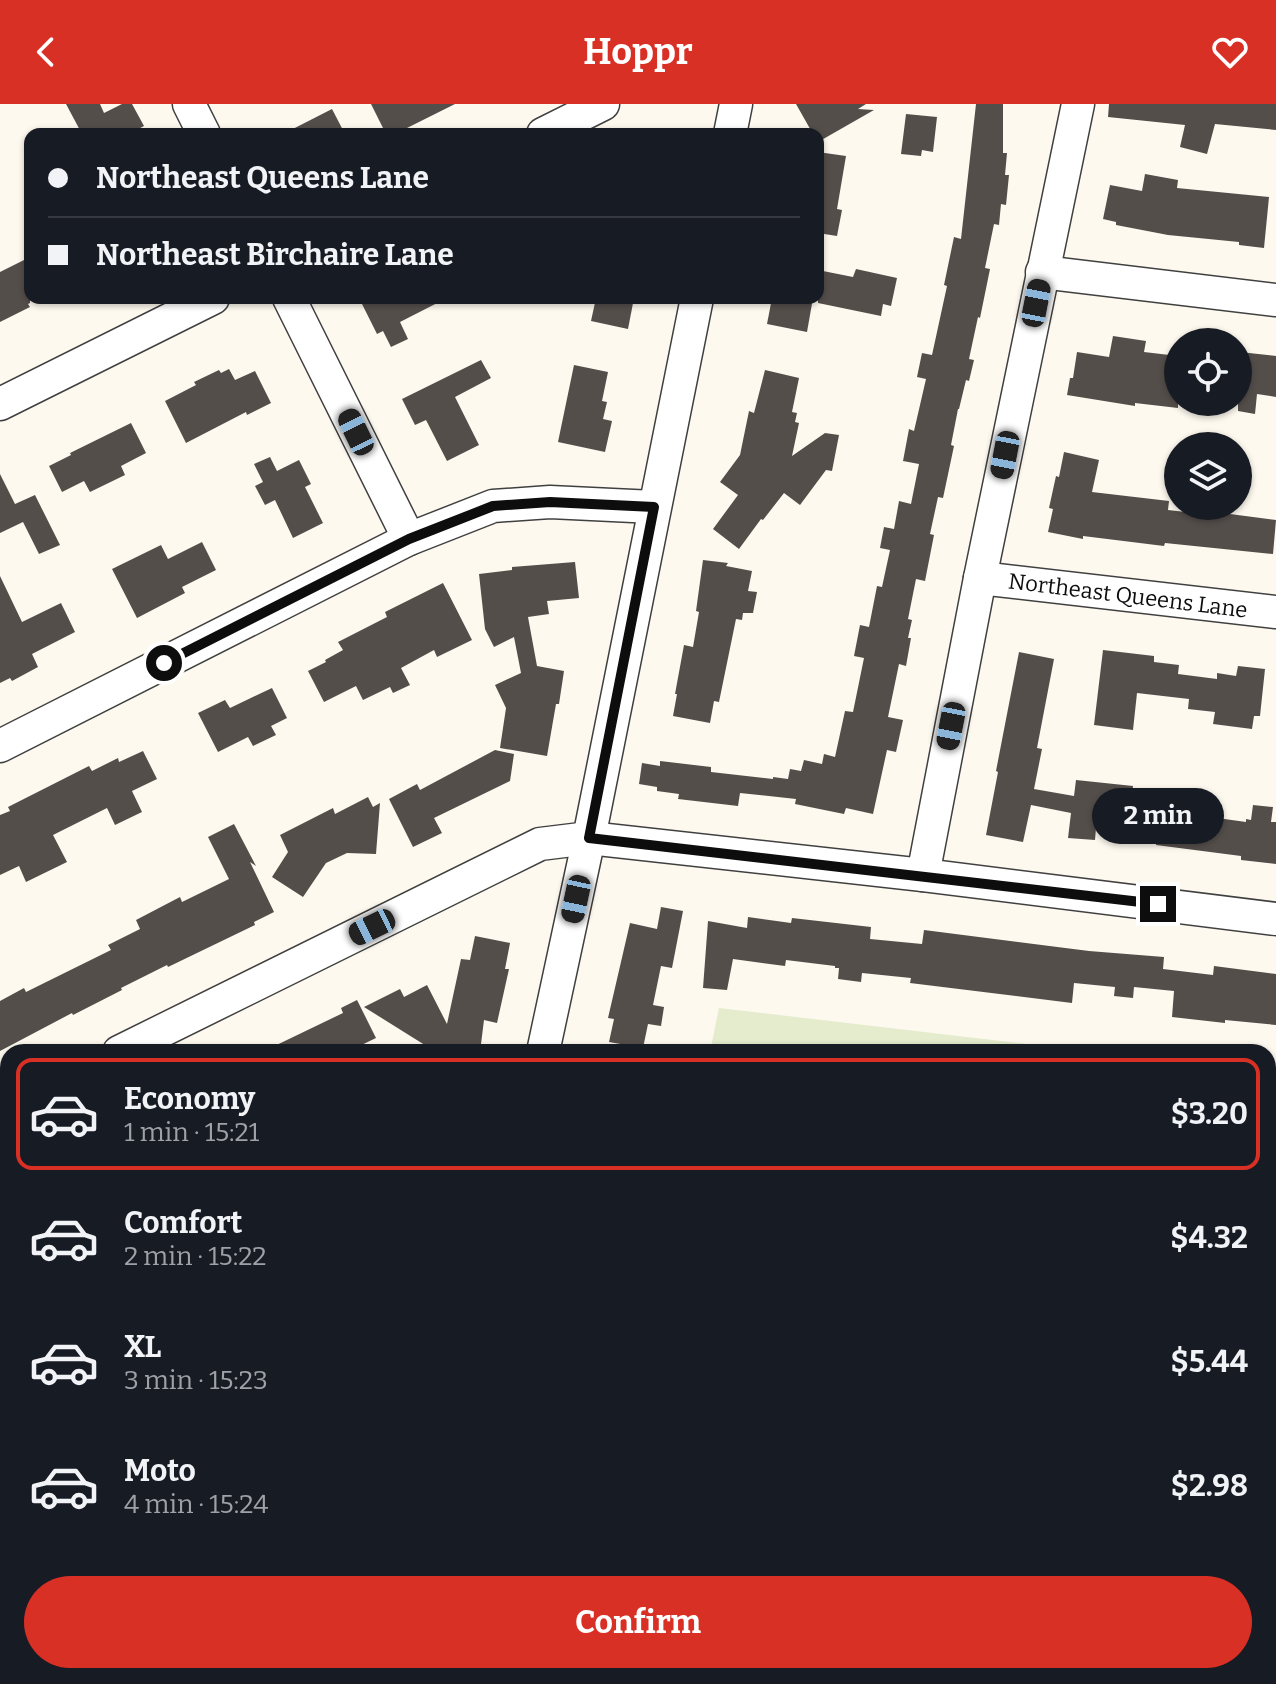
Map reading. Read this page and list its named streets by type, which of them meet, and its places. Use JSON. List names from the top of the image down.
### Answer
{
  "streets": {
    "street": ["Northeast Queens Lane"]
  },
  "page": {
    "header": "Hoppr",
    "banner": ["Northeast Queens Lane", "Northeast Birchaire Lane"],
    "bubble": "2 min",
    "list": [
      {
        "name": "Economy",
        "note": "1 min · 15:21",
        "value": "$3.20"
      },
      {
        "name": "Comfort",
        "note": "2 min · 15:22",
        "value": "$4.32"
      },
      {
        "name": "XL",
        "note": "3 min · 15:23",
        "value": "$5.44"
      },
      {
        "name": "Moto",
        "note": "4 min · 15:24",
        "value": "$2.98"
      }
    ],
    "buttons": "Confirm"
  }
}
